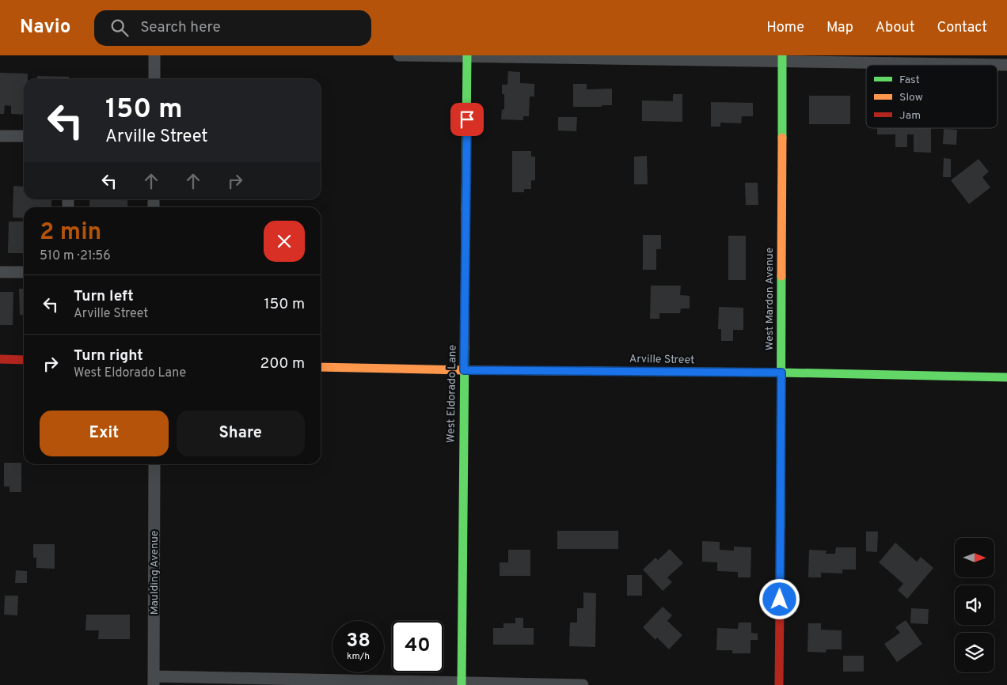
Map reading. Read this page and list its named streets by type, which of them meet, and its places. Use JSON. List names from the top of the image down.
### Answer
{
  "streets": {
    "street": [
      "West Mardon Avenue",
      "Arville Street",
      "West Eldorado Lane",
      "Maulding Avenue"
    ]
  },
  "crossings": [
    ["West Mardon Avenue", "Arville Street"],
    ["Arville Street", "West Eldorado Lane"]
  ],
  "legend": ["Fast", "Slow", "Jam"],
  "north": "right",
  "page": {
    "header": "Navio",
    "search": "Search here",
    "nav": [
      "Home",
      "Map",
      "About",
      "Contact"
    ],
    "turn": ["150 m", "Arville Street"],
    "heading": ["2 min", "510 m · 21:56"],
    "list": [
      {
        "name": "Turn left",
        "note": "Arville Street",
        "value": "150 m"
      },
      {
        "name": "Turn right",
        "note": "West Eldorado Lane",
        "value": "200 m"
      }
    ],
    "buttons": ["Exit", "Share"],
    "speed": "38 km/h",
    "limit": "40"
  }
}
